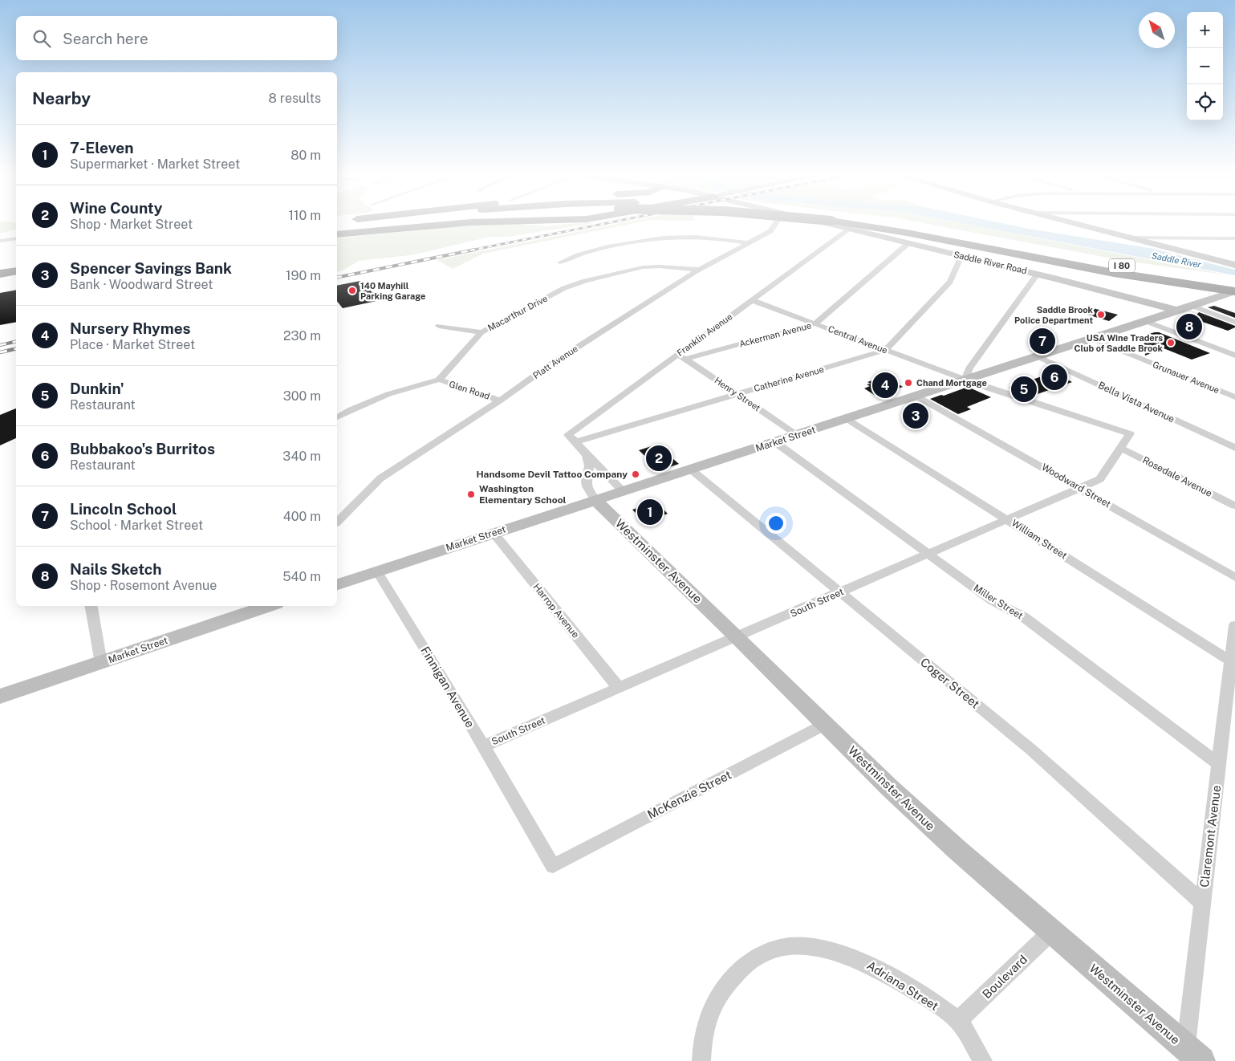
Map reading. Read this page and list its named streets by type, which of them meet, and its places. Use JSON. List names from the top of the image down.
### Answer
{
  "streets": {
    "highway": ["I 80"],
    "street": [
      "Saddle River Road",
      "Macarthur Drive",
      "Franklin Avenue",
      "Ackerman Avenue",
      "Central Avenue",
      "Platt Avenue",
      "Grunauer Avenue",
      "Catherine Avenue",
      "Glen Road",
      "Henry Street",
      "Bella Vista Avenue",
      "Market Street",
      "Rosedale Avenue",
      "Woodward Street",
      "William Street",
      "Westminster Avenue",
      "Miller Street",
      "South Street",
      "Harrop Avenue",
      "Coger Street",
      "Finnigan Avenue",
      "McKenzie Street",
      "Claremont Avenue",
      "Boulevard",
      "Adriana Street"
    ]
  },
  "crossings": [
    ["Saddle River Road", "Franklin Avenue"],
    ["Saddle River Road", "Ackerman Avenue"],
    ["Saddle River Road", "Market Street"],
    ["I 80", "Market Street"],
    ["Macarthur Drive", "Platt Avenue"],
    ["Macarthur Drive", "Glen Road"],
    ["Franklin Avenue", "Ackerman Avenue"],
    ["Franklin Avenue", "Central Avenue"],
    ["Franklin Avenue", "Catherine Avenue"],
    ["Franklin Avenue", "Henry Street"],
    ["Ackerman Avenue", "Central Avenue"],
    ["Ackerman Avenue", "Henry Street"],
    ["Central Avenue", "Catherine Avenue"],
    ["Central Avenue", "Market Street"],
    ["Central Avenue", "South Street"],
    ["Platt Avenue", "Glen Road"],
    ["Grunauer Avenue", "Market Street"],
    ["Catherine Avenue", "Henry Street"],
    ["Henry Street", "Market Street"],
    ["Bella Vista Avenue", "Market Street"],
    ["Market Street", "Woodward Street"],
    ["Market Street", "William Street"],
    ["Market Street", "Westminster Avenue"],
    ["Market Street", "Miller Street"],
    ["Market Street", "Harrop Avenue"],
    ["Market Street", "Coger Street"],
    ["Market Street", "Finnigan Avenue"],
    ["Rosedale Avenue", "South Street"],
    ["Woodward Street", "South Street"],
    ["William Street", "South Street"],
    ["William Street", "Claremont Avenue"],
    ["Westminster Avenue", "South Street"],
    ["Westminster Avenue", "McKenzie Street"],
    ["Westminster Avenue", "Claremont Avenue"],
    ["Westminster Avenue", "Boulevard"],
    ["Miller Street", "South Street"],
    ["Miller Street", "Claremont Avenue"],
    ["South Street", "Harrop Avenue"],
    ["South Street", "Coger Street"],
    ["South Street", "Finnigan Avenue"],
    ["Coger Street", "Claremont Avenue"],
    ["Finnigan Avenue", "McKenzie Street"],
    ["Boulevard", "Adriana Street"]
  ],
  "water": ["Saddle River"],
  "places": [
    "140 Mayhill Parking Garage",
    "Saddle Brook Police Department",
    "USA Wine Traders Club of Saddle Brook",
    "Chand Mortgage",
    "Handsome Devil Tattoo Company",
    "Washington Elementary School"
  ],
  "north": "top left",
  "page": {
    "map_buttons": ["+", "−"],
    "search": "Search here",
    "heading": ["Nearby", "8 results"],
    "list": [
      {
        "mark": "1",
        "name": "7-Eleven",
        "note": "Supermarket · Market Street",
        "value": "80 m"
      },
      {
        "mark": "2",
        "name": "Wine County",
        "note": "Shop · Market Street",
        "value": "110 m"
      },
      {
        "mark": "3",
        "name": "Spencer Savings Bank",
        "note": "Bank · Woodward Street",
        "value": "190 m"
      },
      {
        "mark": "4",
        "name": "Nursery Rhymes",
        "note": "Place · Market Street",
        "value": "230 m"
      },
      {
        "mark": "5",
        "name": "Dunkin'",
        "note": "Restaurant",
        "value": "300 m"
      },
      {
        "mark": "6",
        "name": "Bubbakoo's Burritos",
        "note": "Restaurant",
        "value": "340 m"
      },
      {
        "mark": "7",
        "name": "Lincoln School",
        "note": "School · Market Street",
        "value": "400 m"
      },
      {
        "mark": "8",
        "name": "Nails Sketch",
        "note": "Shop · Rosemont Avenue",
        "value": "540 m"
      }
    ],
    "pins": [
      "8",
      "7",
      "6",
      "4",
      "5",
      "3",
      "2",
      "1"
    ]
  }
}
